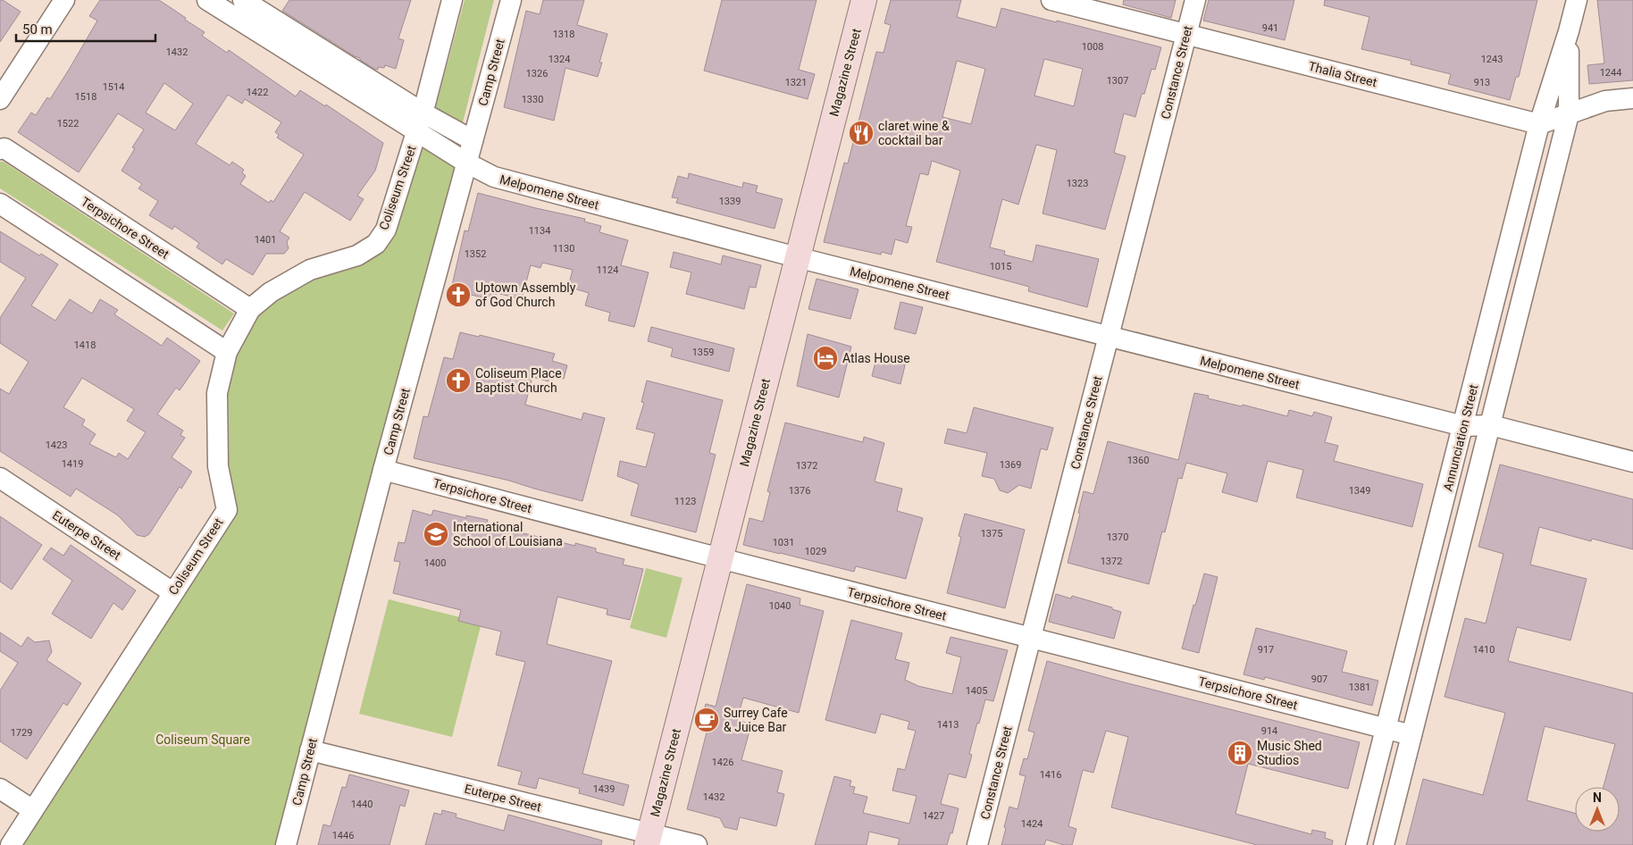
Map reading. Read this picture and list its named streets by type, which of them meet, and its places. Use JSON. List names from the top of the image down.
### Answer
{
  "streets": {
    "street": [
      "Camp Street",
      "Magazine Street",
      "Constance Street",
      "Thalia Street",
      "Coliseum Street",
      "Melpomene Street",
      "Terpsichore Street",
      "Annunciation Street",
      "Euterpe Street"
    ]
  },
  "crossings": [
    ["Camp Street", "Melpomene Street"],
    ["Camp Street", "Terpsichore Street"],
    ["Camp Street", "Euterpe Street"],
    ["Magazine Street", "Melpomene Street"],
    ["Magazine Street", "Terpsichore Street"],
    ["Magazine Street", "Euterpe Street"],
    ["Constance Street", "Thalia Street"],
    ["Constance Street", "Melpomene Street"],
    ["Constance Street", "Terpsichore Street"],
    ["Thalia Street", "Annunciation Street"],
    ["Coliseum Street", "Melpomene Street"],
    ["Coliseum Street", "Terpsichore Street"],
    ["Coliseum Street", "Euterpe Street"],
    ["Melpomene Street", "Annunciation Street"],
    ["Terpsichore Street", "Annunciation Street"]
  ],
  "parks": ["Coliseum Square"],
  "places": {
    "restaurant": ["claret wine & cocktail bar"],
    "church": ["Uptown Assembly of God Church", "Coliseum Place Baptist Church"],
    "hotel": ["Atlas House"],
    "school or university": ["International School of Louisiana"],
    "cafe": ["Surrey Cafe & Juice Bar"],
    "building": ["Music Shed Studios"]
  },
  "house_numbers": [
    "941",
    "1318",
    "1008",
    "1432",
    "1324",
    "1243",
    "1244",
    "1326",
    "1307",
    "1321",
    "913",
    "1514",
    "1422",
    "1518",
    "1330",
    "1522",
    "1323",
    "1339",
    "1134",
    "1401",
    "1130",
    "1352",
    "1015",
    "1124",
    "1418",
    "1359",
    "1423",
    "1360",
    "1419",
    "1369",
    "1372",
    "1376",
    "1349",
    "1123",
    "1375",
    "1370",
    "1031",
    "1029",
    "1372",
    "1400",
    "1040",
    "917",
    "1410",
    "907",
    "1381",
    "1405",
    "1413",
    "914",
    "1729",
    "1426",
    "1416",
    "1439",
    "1432",
    "1440",
    "1427",
    "1424",
    "1446"
  ],
  "scale_bar": "50 m",
  "north": "top"
}
